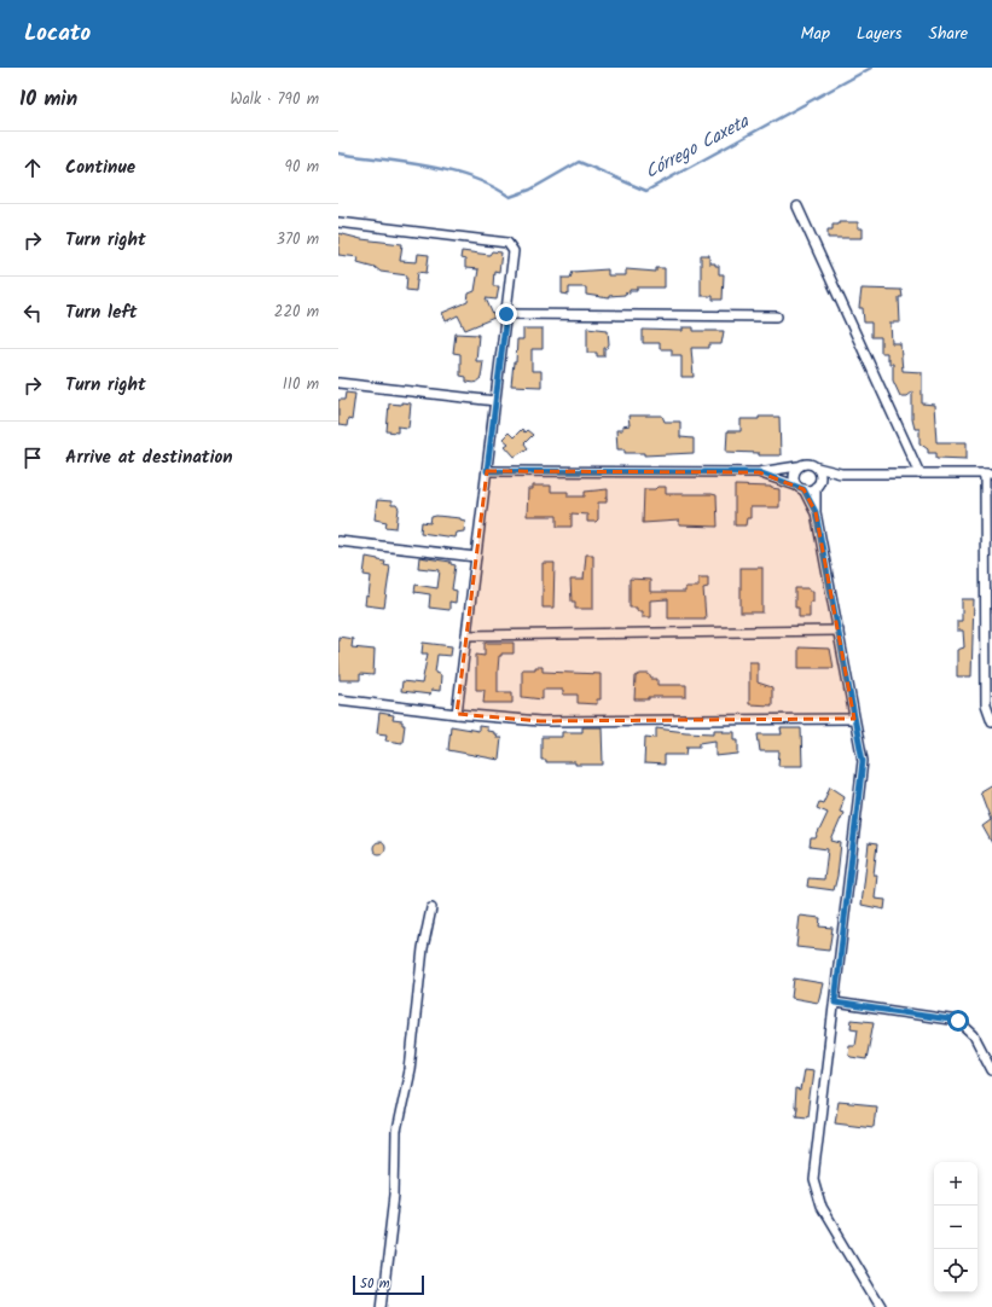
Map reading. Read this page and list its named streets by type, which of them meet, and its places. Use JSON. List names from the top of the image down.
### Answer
{
  "water": ["Córrego Caxeta"],
  "scale_bar": "50 m",
  "page": {
    "header": "Locato",
    "nav": ["Map", "Layers", "Share"],
    "heading": ["10 min", "Walk · 790 m"],
    "list": [
      ["Continue", "90 m"],
      ["Turn right", "370 m"],
      ["Turn left", "220 m"],
      ["Turn right", "110 m"],
      "Arrive at destination"
    ],
    "map_buttons": ["+", "−"],
    "scale": "50 m"
  }
}
